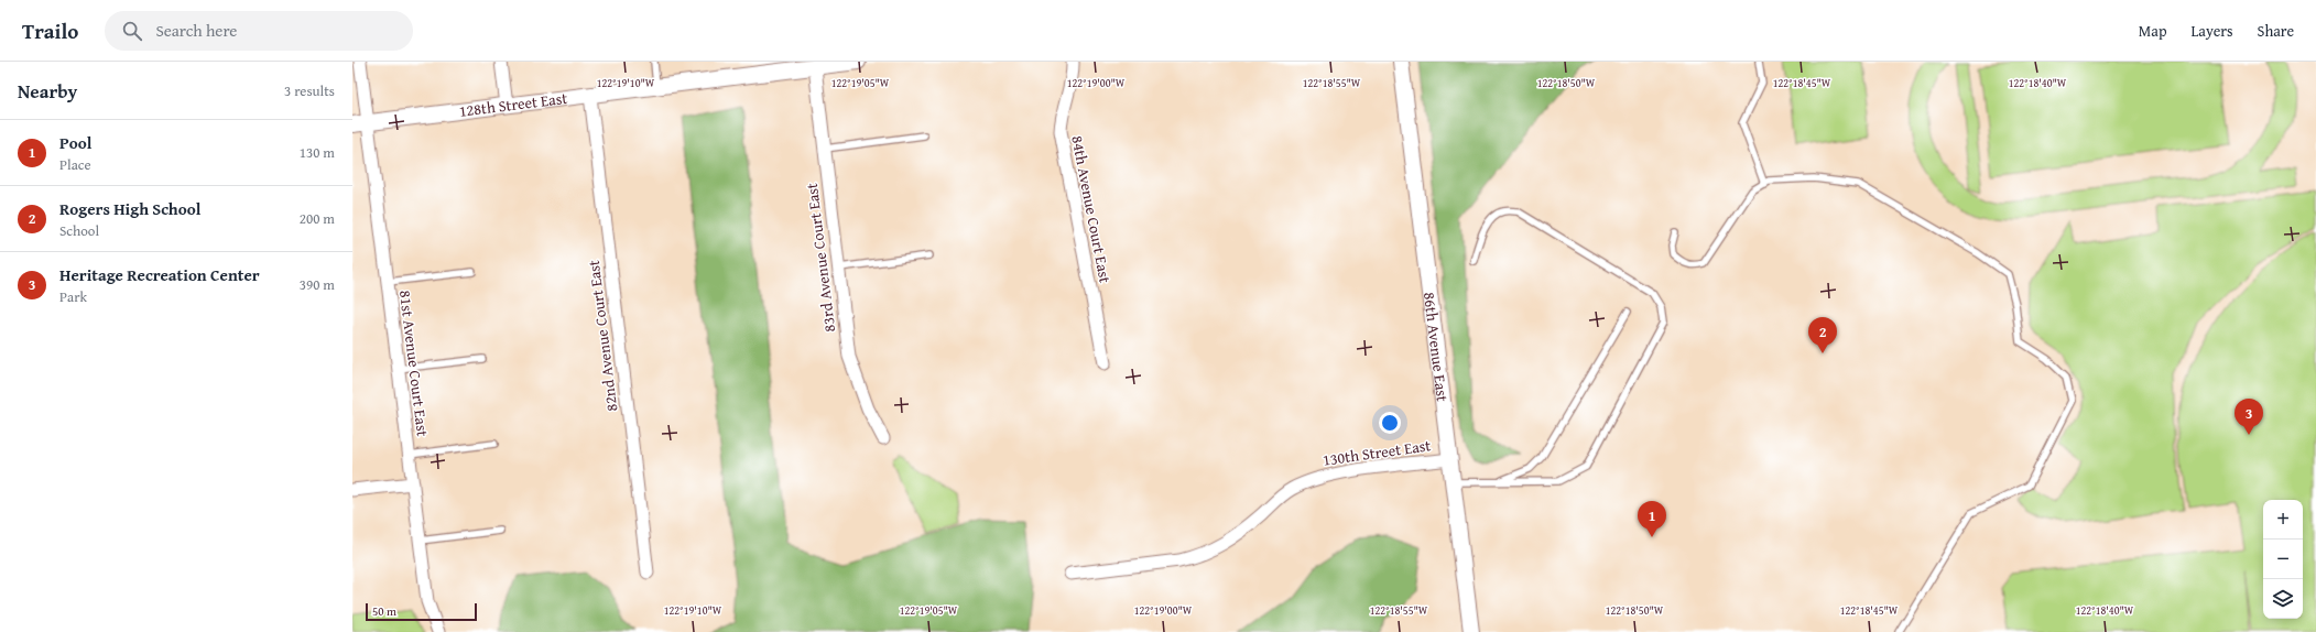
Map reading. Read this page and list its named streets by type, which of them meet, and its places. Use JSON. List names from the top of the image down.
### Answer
{
  "streets": {
    "street": [
      "128th Street East",
      "84th Avenue Court East",
      "83rd Avenue Court East",
      "82nd Avenue Court East",
      "86th Avenue East",
      "81st Avenue Court East",
      "130th Street East"
    ]
  },
  "crossings": [
    ["128th Street East", "83rd Avenue Court East"],
    ["128th Street East", "82nd Avenue Court East"],
    ["128th Street East", "81st Avenue Court East"],
    ["86th Avenue East", "130th Street East"]
  ],
  "scale_bar": "50 m",
  "page": {
    "header": "Trailo",
    "search": "Search here",
    "nav": ["Map", "Layers", "Share"],
    "heading": ["Nearby", "3 results"],
    "list": [
      {
        "mark": "1",
        "name": "Pool",
        "note": "Place",
        "value": "130 m"
      },
      {
        "mark": "2",
        "name": "Rogers High School",
        "note": "School",
        "value": "200 m"
      },
      {
        "mark": "3",
        "name": "Heritage Recreation Center",
        "note": "Park",
        "value": "390 m"
      }
    ],
    "pins": ["2", "3", "1"],
    "map_buttons": ["+", "−"],
    "scale": "50 m"
  },
  "coordinates": [
    "122°19'10\"W",
    "122°19'05\"W",
    "122°19'00\"W",
    "122°18'55\"W",
    "122°18'50\"W",
    "122°18'45\"W",
    "122°18'40\"W"
  ]
}
